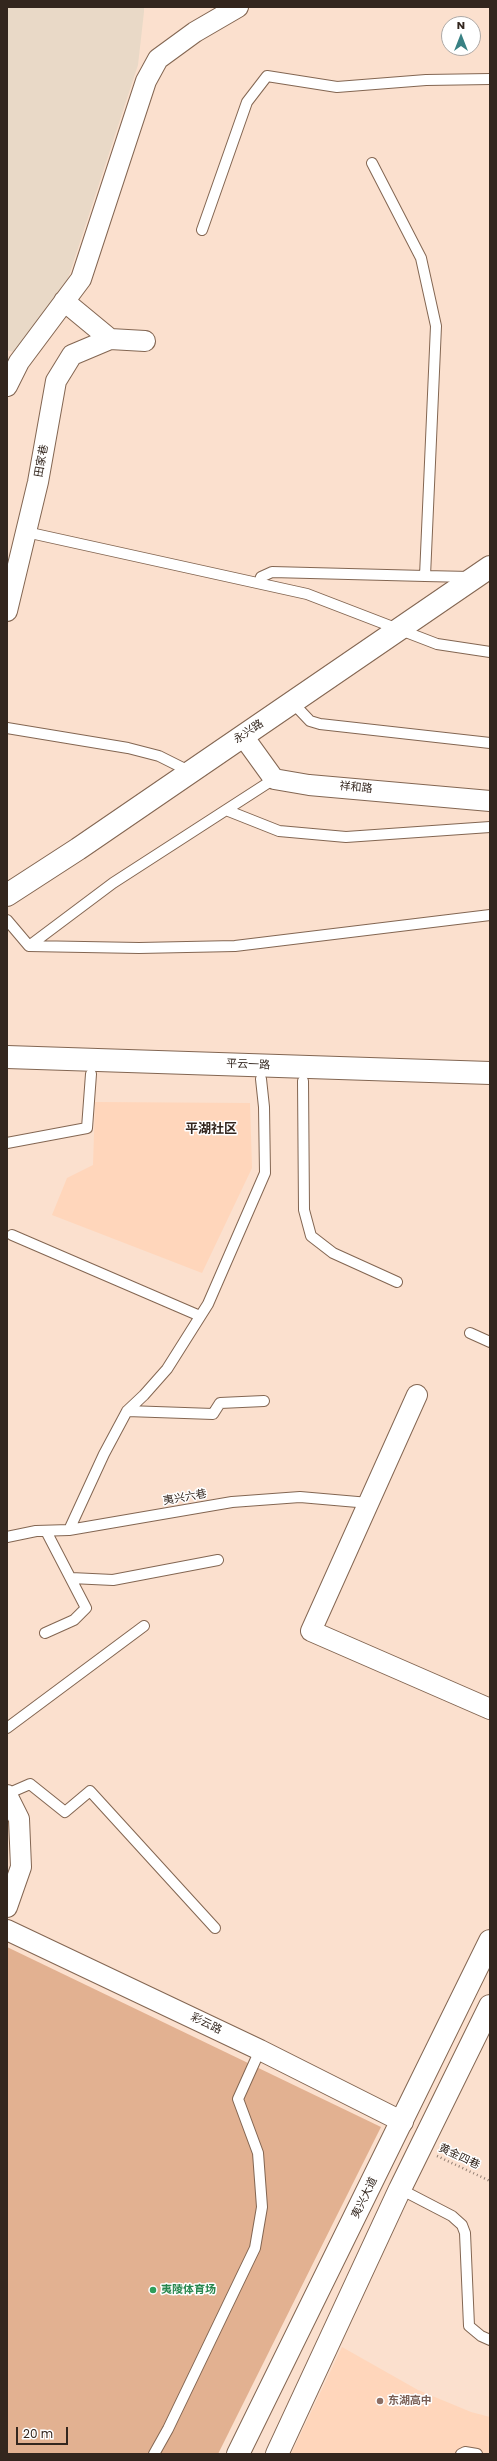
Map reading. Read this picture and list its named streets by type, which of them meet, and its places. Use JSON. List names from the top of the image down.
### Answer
{
  "streets": {
    "main road": ["永兴路", "平云一路", "夷兴大道"],
    "street": ["田家巷", "祥和路", "彩云路"],
    "lane": ["夷兴六巷"],
    "path": ["黄金四巷"]
  },
  "crossings": [
    ["彩云路", "夷兴大道"]
  ],
  "districts": ["平湖社区"],
  "places": ["夷陵体育场", "东湖高中"],
  "scale_bar": "20 m",
  "north": "top"
}
